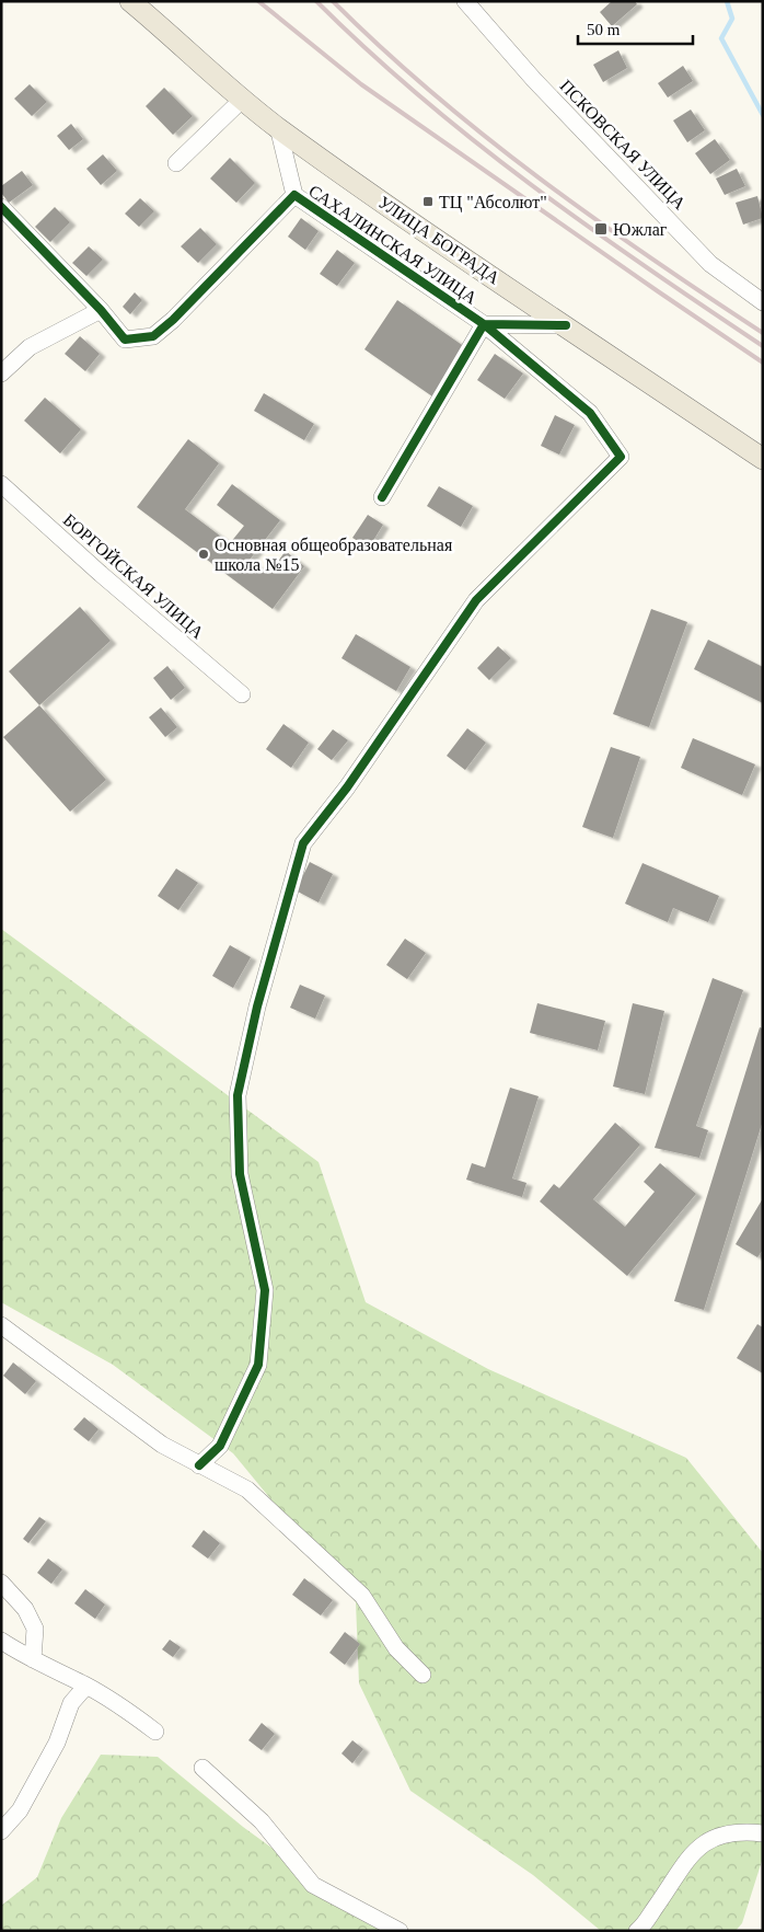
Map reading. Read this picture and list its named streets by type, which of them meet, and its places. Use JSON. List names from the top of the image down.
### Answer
{
  "streets": {
    "main road": ["УЛИЦА БОГРАДА"],
    "street": ["ПСКОВСКАЯ УЛИЦА", "САХАЛИНСКАЯ УЛИЦА", "БОРГОЙСКАЯ УЛИЦА"]
  },
  "places": {
    "transit": ["ТЦ \"Абсолют\"", "Южлаг"],
    "other": ["Основная общеобразовательная школа №15"]
  },
  "scale_bar": "50 m"
}
